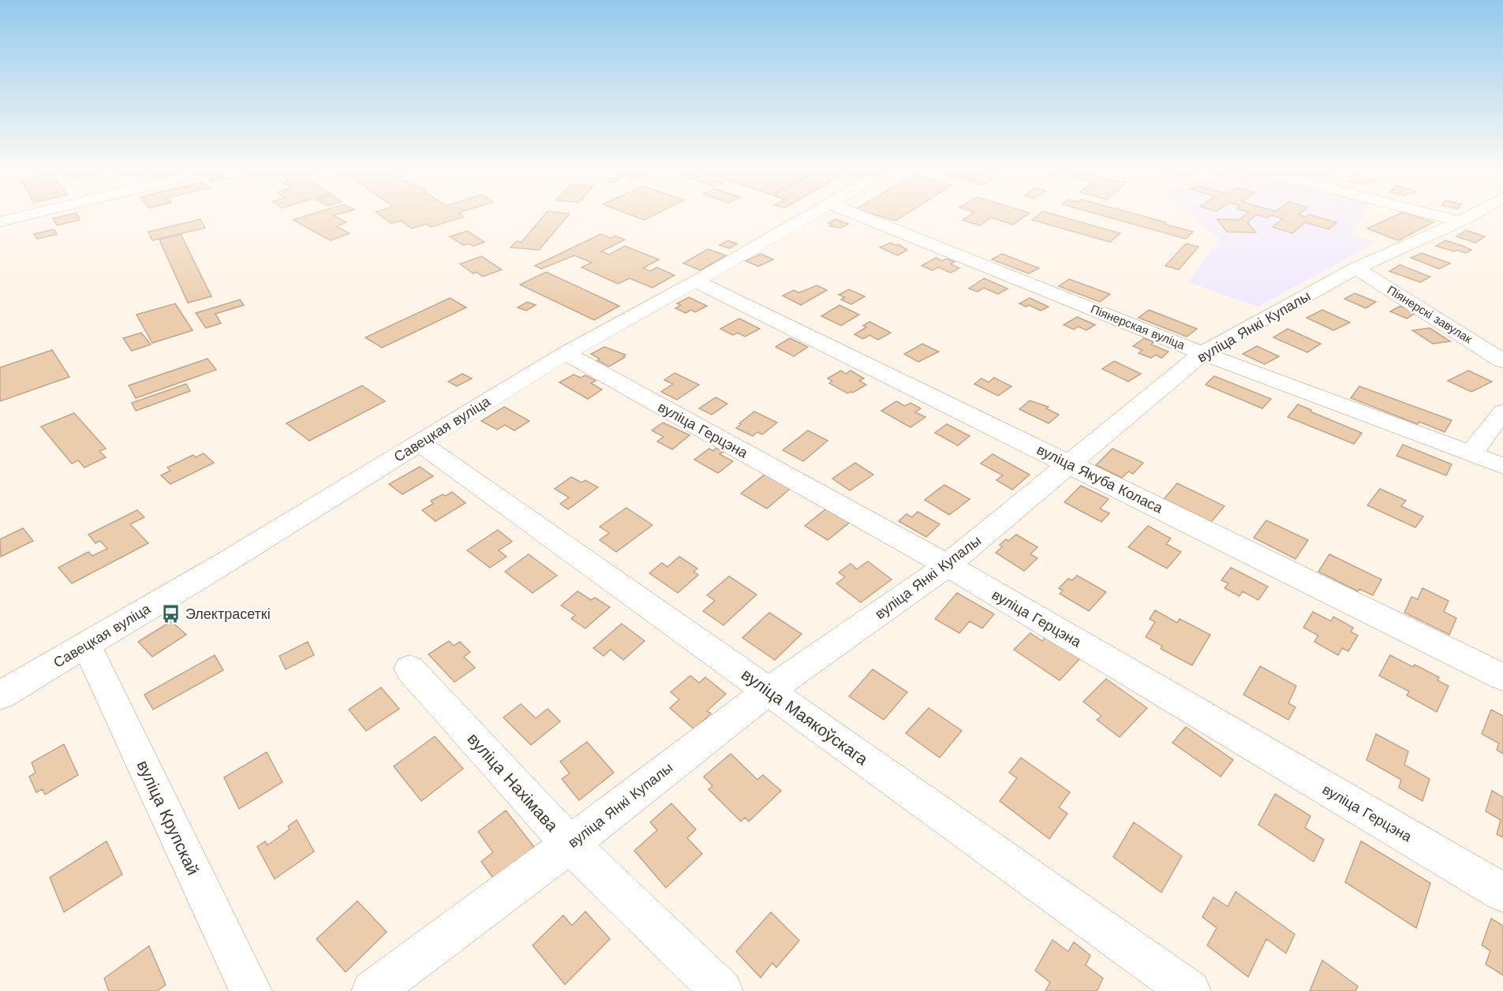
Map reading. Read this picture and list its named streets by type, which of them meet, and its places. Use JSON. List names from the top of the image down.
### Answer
{
  "streets": {
    "street": [
      "Піянерскі завулак",
      "вуліца Янкі Купалы",
      "Піянерская вуліца",
      "Савецкая вуліца",
      "вуліца Герцэна",
      "вуліца Якуба Коласа",
      "вуліца Маякоўскага",
      "вуліца Нахімава",
      "вуліца Крупскай"
    ]
  },
  "crossings": [
    ["Піянерскі завулак", "вуліца Янкі Купалы"],
    ["вуліца Янкі Купалы", "Піянерская вуліца"],
    ["вуліца Янкі Купалы", "вуліца Герцэна"],
    ["вуліца Янкі Купалы", "вуліца Якуба Коласа"],
    ["вуліца Янкі Купалы", "вуліца Маякоўскага"],
    ["вуліца Янкі Купалы", "вуліца Нахімава"],
    ["Савецкая вуліца", "вуліца Герцэна"],
    ["Савецкая вуліца", "вуліца Якуба Коласа"],
    ["Савецкая вуліца", "вуліца Маякоўскага"],
    ["Савецкая вуліца", "вуліца Крупскай"]
  ],
  "places": {
    "bus stop": ["Электрасеткі"]
  }
}
